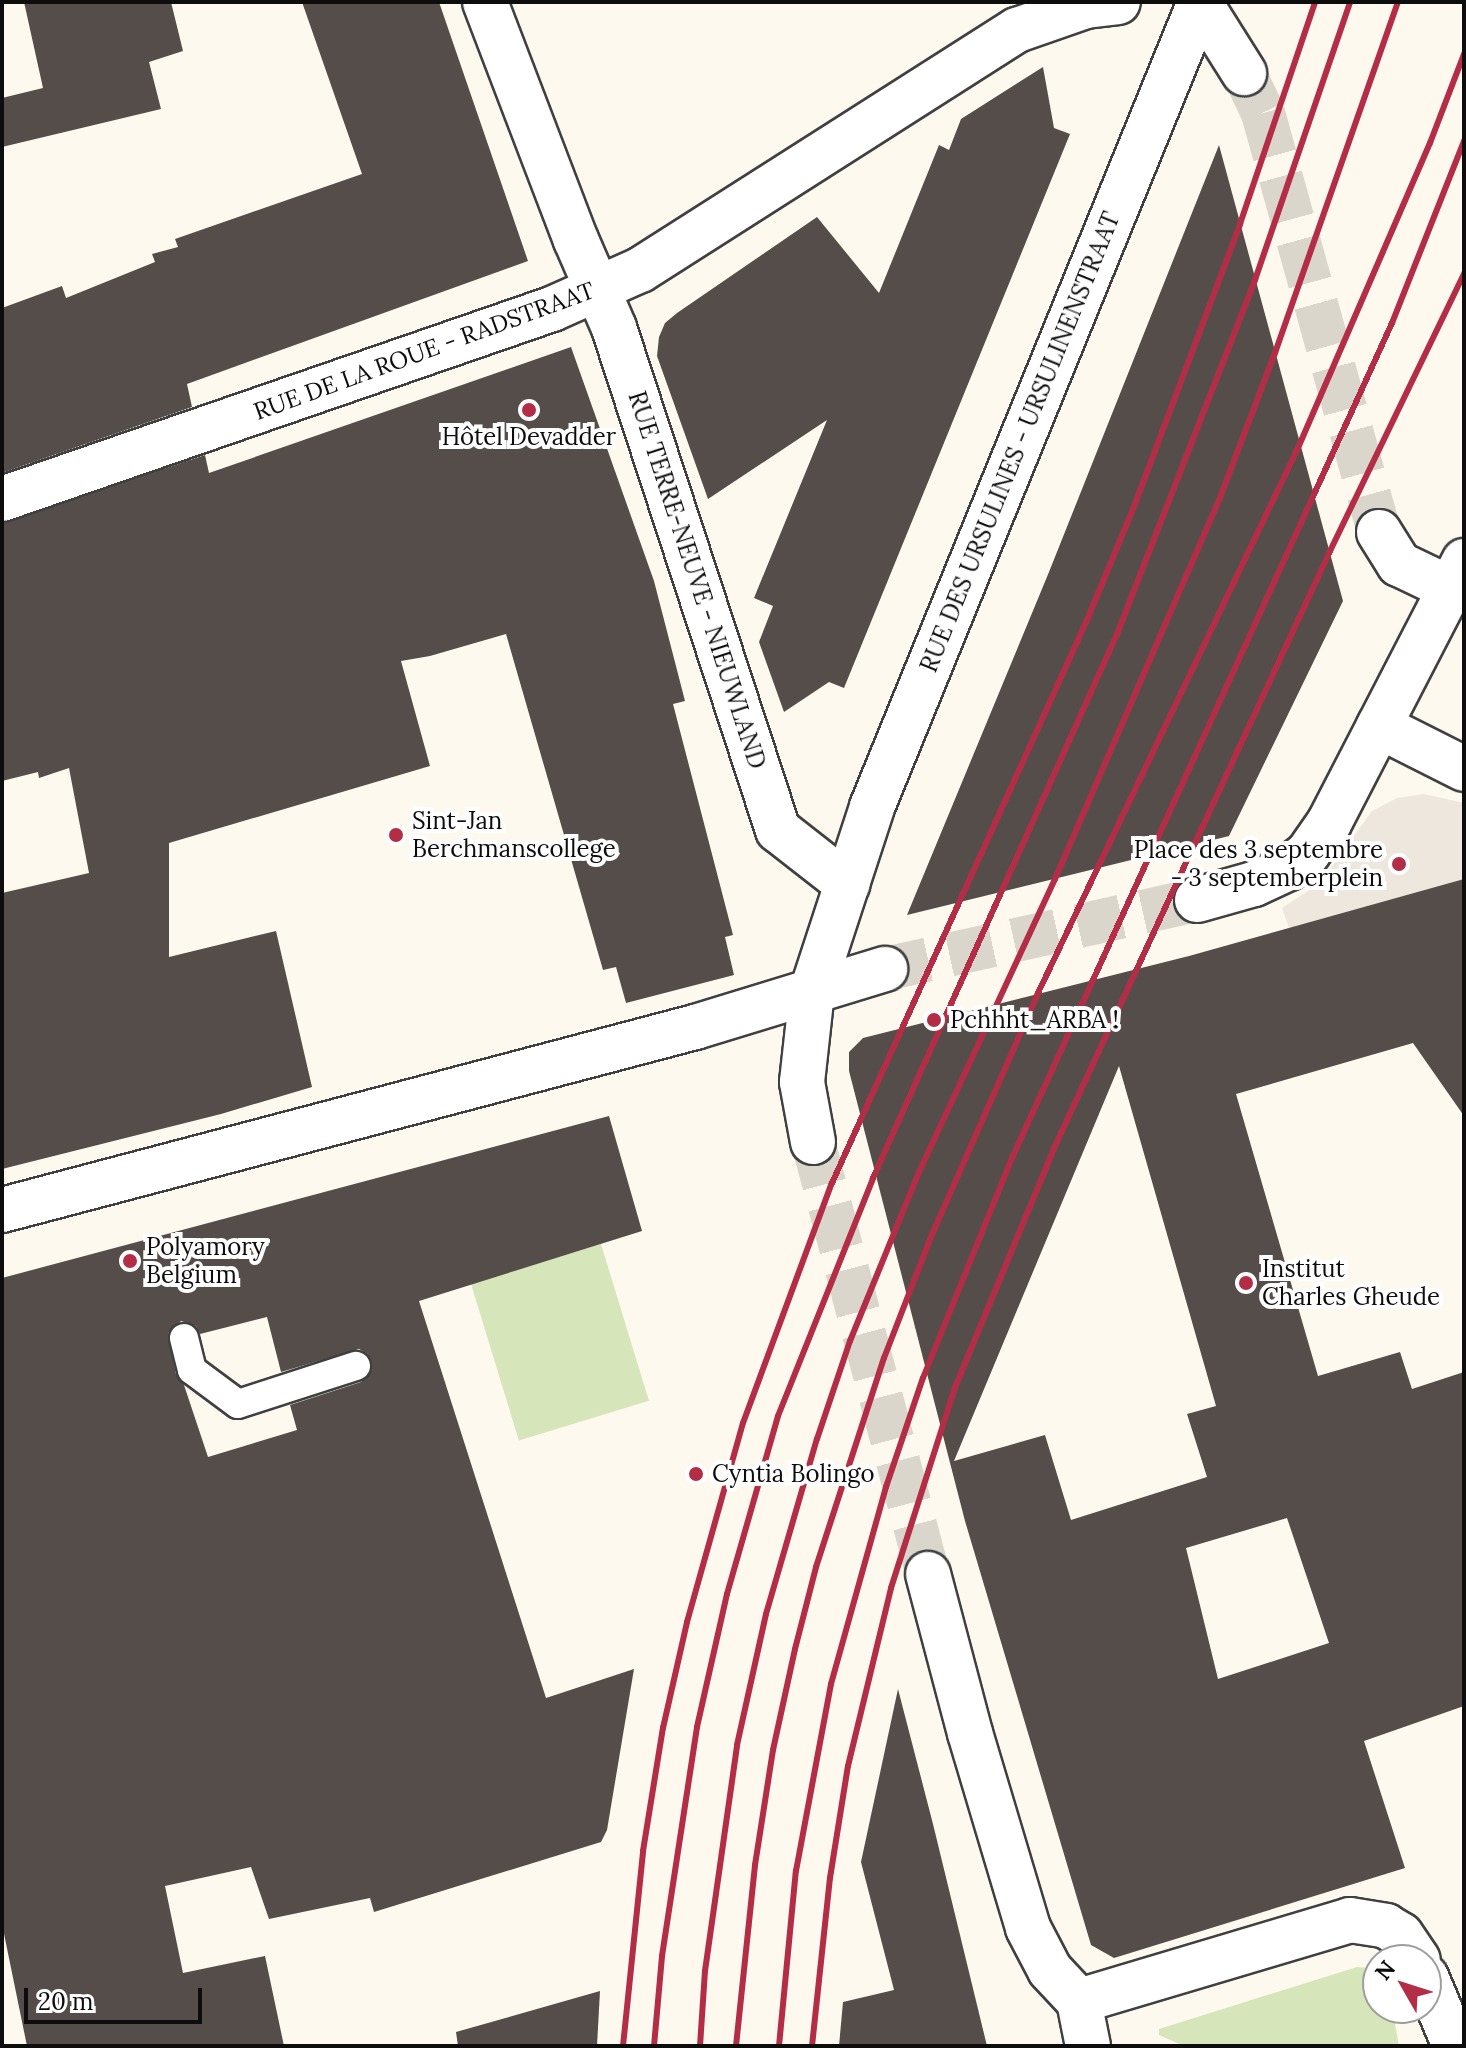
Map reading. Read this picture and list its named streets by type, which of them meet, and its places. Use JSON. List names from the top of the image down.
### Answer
{
  "streets": {
    "street": ["RUE DE LA ROUE - RADSTRAAT", "RUE DES URSULINES - URSULINENSTRAAT", "RUE TERRE-NEUVE - NIEUWLAND"]
  },
  "crossings": [
    ["RUE DE LA ROUE - RADSTRAAT", "RUE TERRE-NEUVE - NIEUWLAND"],
    ["RUE DES URSULINES - URSULINENSTRAAT", "RUE TERRE-NEUVE - NIEUWLAND"]
  ],
  "places": [
    "Hôtel Devadder",
    "Sint-Jan Berchmanscollege",
    "Place des 3 septembre - 3 septemberplein",
    "Pchhht_ARBA !",
    "Polyamory Belgium",
    "Institut Charles Gheude",
    "Cyntia Bolingo"
  ],
  "scale_bar": "20 m",
  "north": "top left"
}
